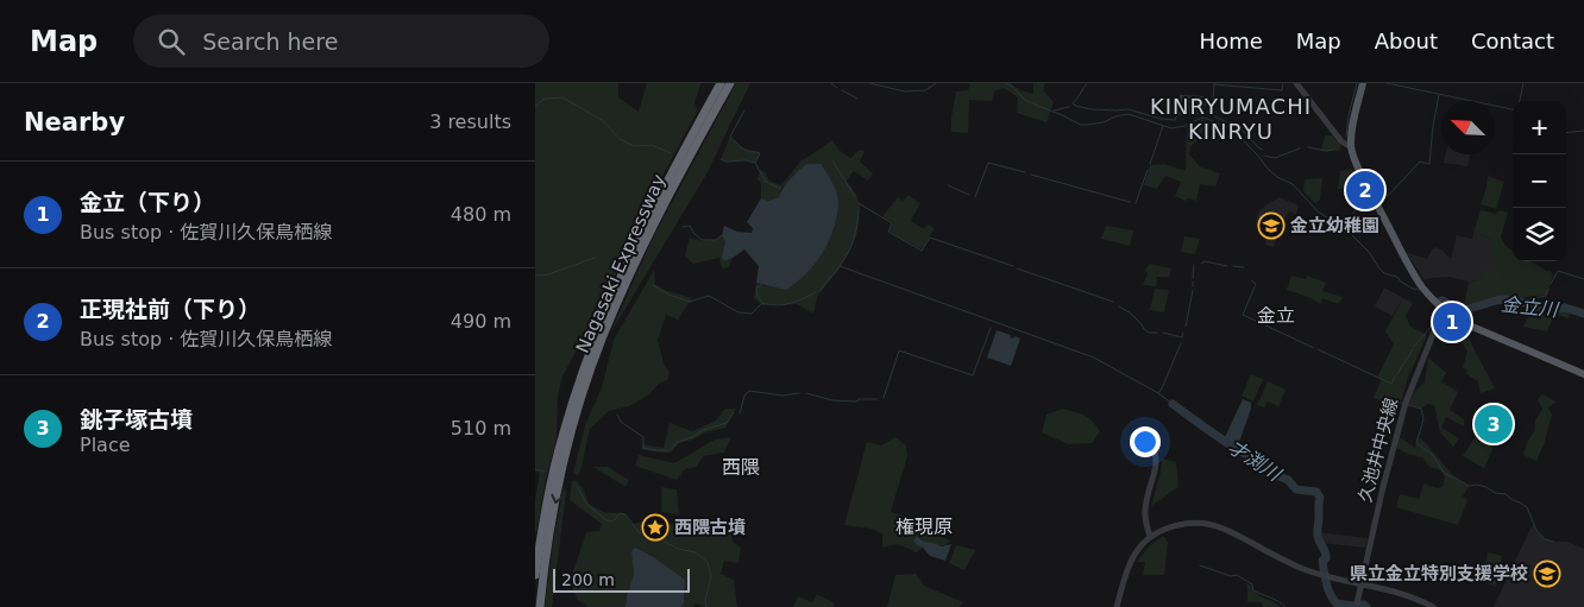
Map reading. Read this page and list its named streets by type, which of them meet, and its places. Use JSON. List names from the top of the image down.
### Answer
{
  "streets": {
    "highway": ["Nagasaki Expressway"],
    "street": ["久池井中央線"]
  },
  "districts": [
    "KINRYUMACHI KINRYU",
    "金立",
    "西隈",
    "権現原"
  ],
  "water": ["金立川", "才渕川"],
  "places": {
    "school or university": ["金立幼稚園", "県立金立特別支援学校"],
    "place": ["西隈古墳"]
  },
  "scale_bar": "200 m",
  "north": "top left",
  "page": {
    "header": "Map",
    "search": "Search here",
    "nav": [
      "Home",
      "Map",
      "About",
      "Contact"
    ],
    "heading": ["Nearby", "3 results"],
    "map_buttons": ["+", "−"],
    "list": [
      {
        "mark": "1",
        "name": "金立（下り）",
        "note": "Bus stop · 佐賀川久保鳥栖線",
        "value": "480 m"
      },
      {
        "mark": "2",
        "name": "正現社前（下り）",
        "note": "Bus stop · 佐賀川久保鳥栖線",
        "value": "490 m"
      },
      {
        "mark": "3",
        "name": "銚子塚古墳",
        "note": "Place",
        "value": "510 m"
      }
    ],
    "pins": ["2", "1", "3"],
    "scale": "200 m"
  }
}
